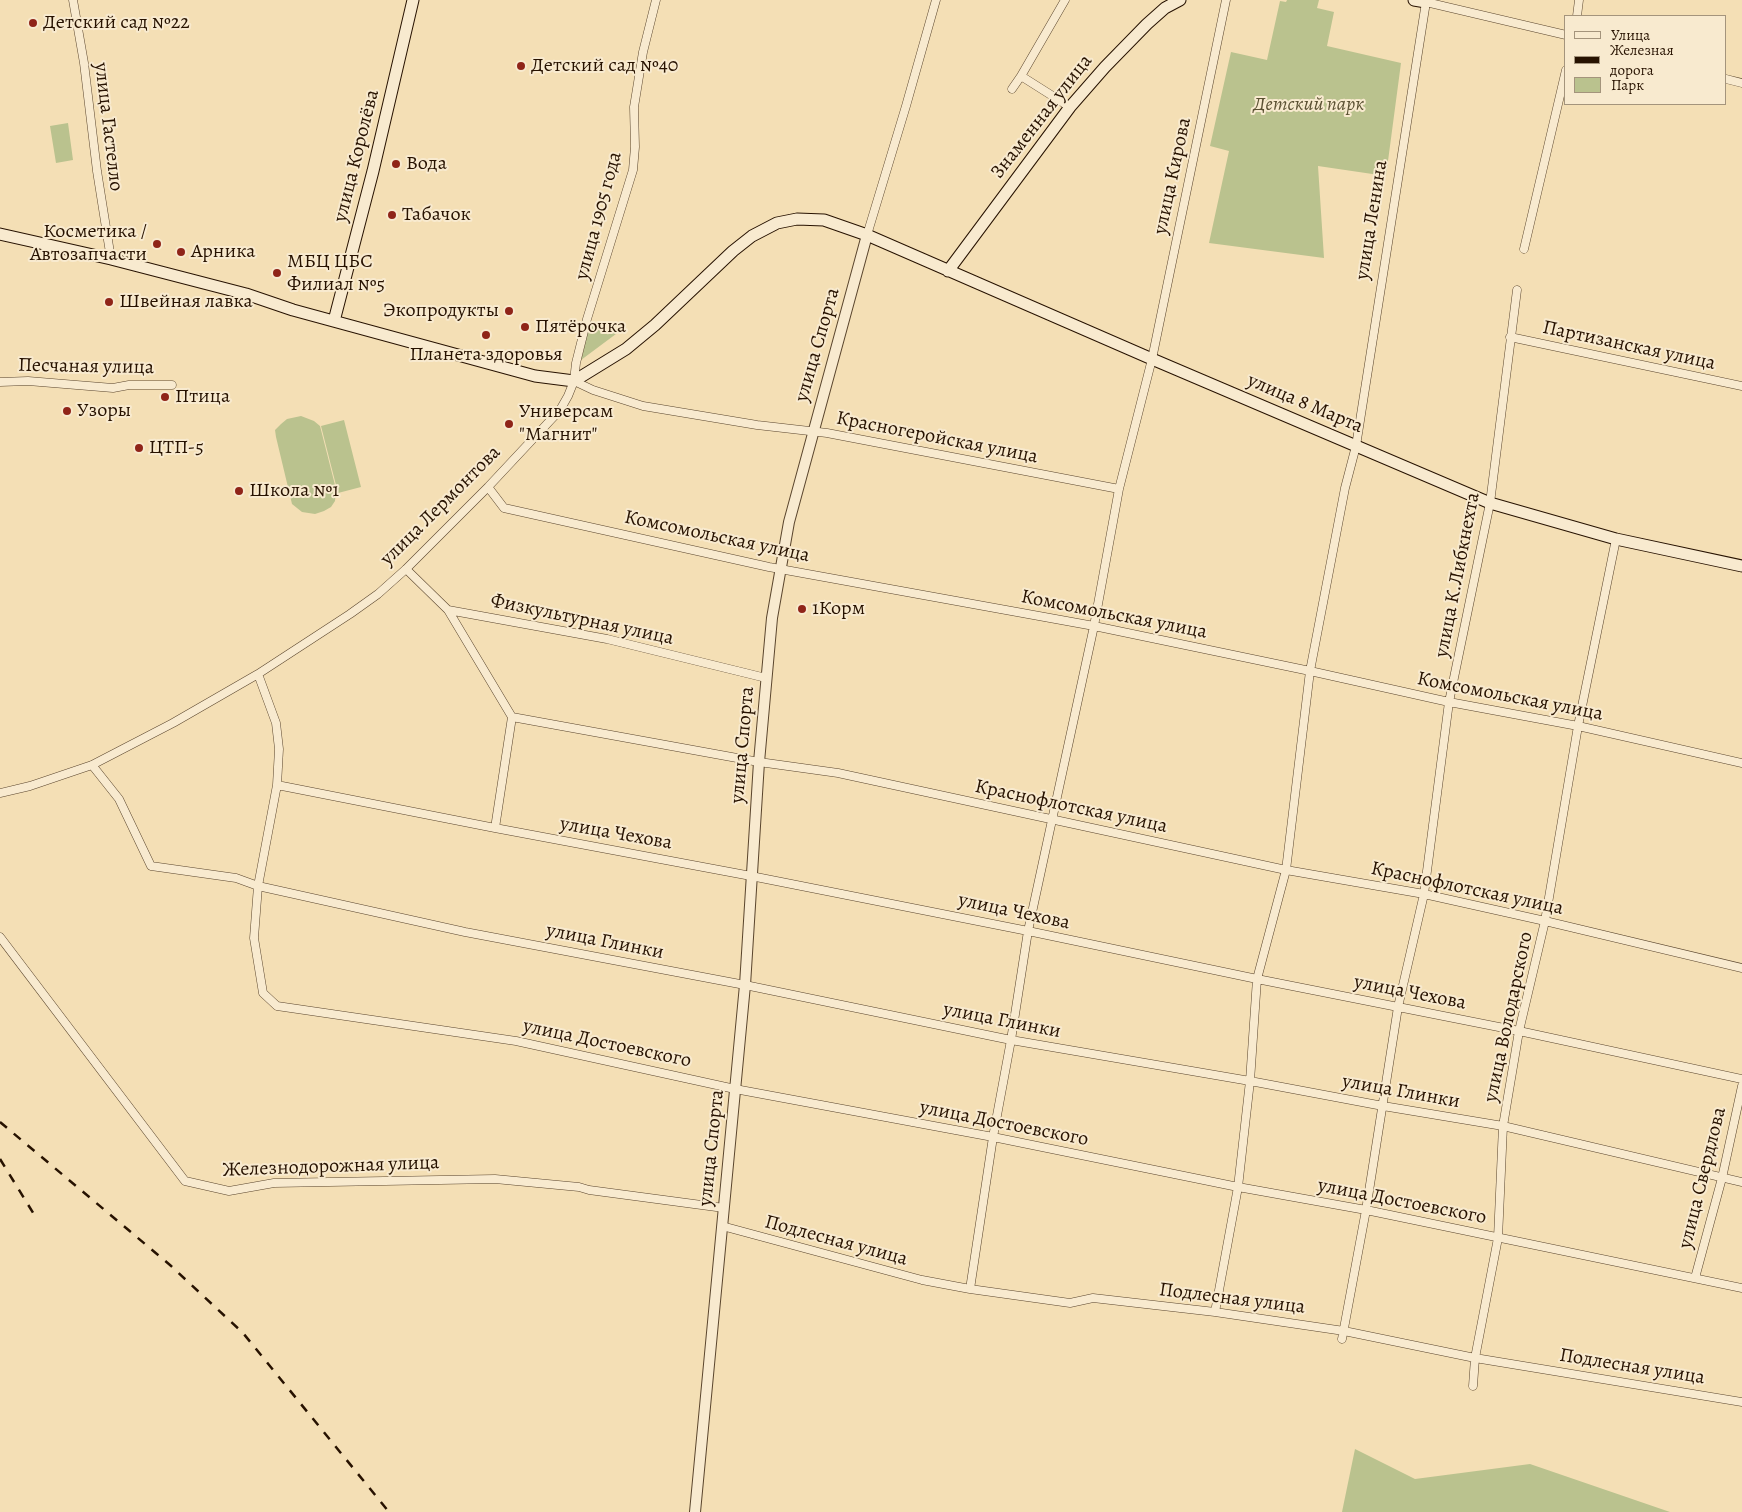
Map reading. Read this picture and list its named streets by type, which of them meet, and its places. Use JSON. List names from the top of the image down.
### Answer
{
  "streets": {
    "main road": ["Знаменная улица", "улица Королёва", "улица 8 Марта"],
    "street": [
      "улица Гастелло",
      "улица Кирова",
      "улица 1905 года",
      "улица Ленина",
      "улица Спорта",
      "Партизанская улица",
      "Песчаная улица",
      "Красногеройская улица",
      "улица Лермонтова",
      "Комсомольская улица",
      "улица К.Либкнехта",
      "Физкультурная улица",
      "Краснофлотская улица",
      "улица Чехова",
      "улица Глинки",
      "улица Володарского",
      "улица Достоевского",
      "Железнодорожная улица",
      "улица Свердлова",
      "Подлесная улица"
    ]
  },
  "crossings": [
    ["Знаменная улица", "улица 8 Марта"],
    ["улица Кирова", "улица 8 Марта"],
    ["улица Кирова", "Красногеройская улица"],
    ["улица Кирова", "Комсомольская улица"],
    ["улица Кирова", "Краснофлотская улица"],
    ["улица Кирова", "улица Чехова"],
    ["улица Кирова", "улица Глинки"],
    ["улица Кирова", "улица Достоевского"],
    ["улица Кирова", "Подлесная улица"],
    ["улица 1905 года", "Красногеройская улица"],
    ["улица 1905 года", "улица Лермонтова"],
    ["улица Ленина", "улица 8 Марта"],
    ["улица Ленина", "Комсомольская улица"],
    ["улица Ленина", "Краснофлотская улица"],
    ["улица Ленина", "улица Чехова"],
    ["улица Ленина", "улица Глинки"],
    ["улица Ленина", "улица Достоевского"],
    ["улица Ленина", "Подлесная улица"],
    ["улица Спорта", "улица 8 Марта"],
    ["улица Спорта", "Красногеройская улица"],
    ["улица Спорта", "Комсомольская улица"],
    ["улица Спорта", "Физкультурная улица"],
    ["улица Спорта", "Краснофлотская улица"],
    ["улица Спорта", "улица Чехова"],
    ["улица Спорта", "улица Глинки"],
    ["улица Спорта", "улица Достоевского"],
    ["улица Спорта", "Железнодорожная улица"],
    ["улица Спорта", "Подлесная улица"],
    ["Партизанская улица", "улица К.Либкнехта"],
    ["улица 8 Марта", "улица К.Либкнехта"],
    ["улица 8 Марта", "улица Володарского"],
    ["Красногеройская улица", "улица Лермонтова"],
    ["улица Лермонтова", "Комсомольская улица"],
    ["улица Лермонтова", "улица Глинки"],
    ["Комсомольская улица", "улица К.Либкнехта"],
    ["Комсомольская улица", "улица Володарского"],
    ["улица К.Либкнехта", "Краснофлотская улица"],
    ["улица К.Либкнехта", "улица Чехова"],
    ["улица К.Либкнехта", "улица Глинки"],
    ["улица К.Либкнехта", "улица Достоевского"],
    ["улица К.Либкнехта", "Подлесная улица"],
    ["Краснофлотская улица", "улица Володарского"],
    ["улица Чехова", "улица Володарского"],
    ["улица Глинки", "улица Володарского"],
    ["улица Глинки", "улица Достоевского"],
    ["улица Глинки", "улица Свердлова"],
    ["улица Володарского", "улица Достоевского"],
    ["улица Володарского", "Подлесная улица"],
    ["улица Достоевского", "улица Свердлова"]
  ],
  "parks": ["Детский парк"],
  "places": [
    "Детский сад №22",
    "Детский сад №40",
    "Вода",
    "Табачок",
    "Косметика / Автозапчасти",
    "Арника",
    "МБЦ ЦБС Филиал №5",
    "Швейная лавка",
    "Экопродукты",
    "Пятёрочка",
    "Планета здоровья",
    "Птица",
    "Узоры",
    "Универсам \"Магнит\"",
    "ЦТП-5",
    "Школа №1",
    "1Корм"
  ],
  "legend": ["Улица", "Железная дорога", "Парк"]
}
